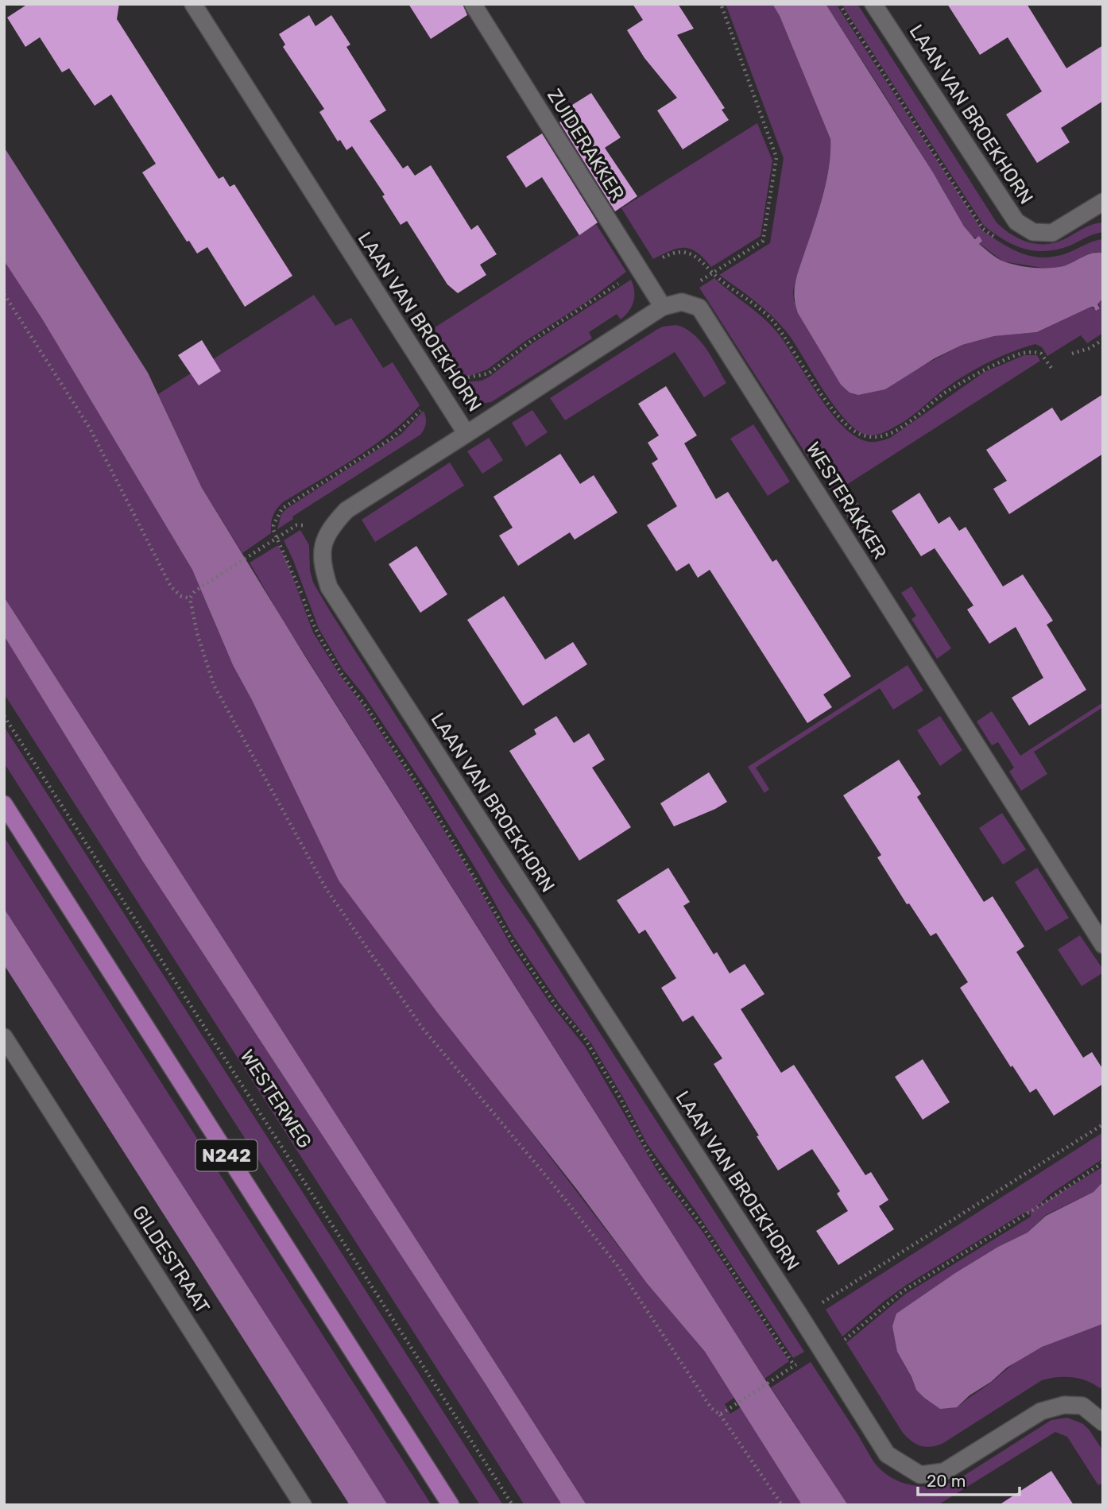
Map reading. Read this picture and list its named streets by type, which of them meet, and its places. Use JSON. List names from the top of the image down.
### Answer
{
  "streets": {
    "main road": ["N242"],
    "street": [
      "LAAN VAN BROEKHORN",
      "ZUIDERAKKER",
      "WESTERAKKER",
      "GILDESTRAAT"
    ],
    "path": ["WESTERWEG"]
  },
  "scale_bar": "20 m"
}
